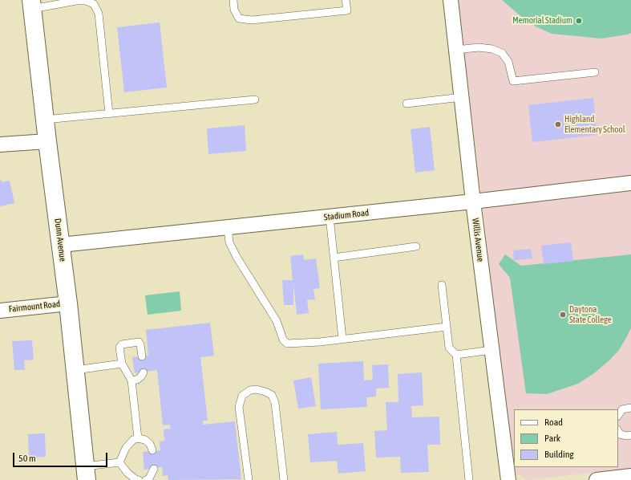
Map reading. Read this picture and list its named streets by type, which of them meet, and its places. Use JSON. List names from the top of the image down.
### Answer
{
  "streets": {
    "main road": ["Dunn Avenue"],
    "street": ["Stadium Road", "Willis Avenue", "Fairmount Road"]
  },
  "crossings": [
    ["Stadium Road", "Dunn Avenue"],
    ["Stadium Road", "Willis Avenue"],
    ["Dunn Avenue", "Fairmount Road"]
  ],
  "places": ["Memorial Stadium", "Highland Elementary School", "Daytona State College"],
  "legend": ["Road", "Park", "Building"],
  "scale_bar": "50 m"
}
